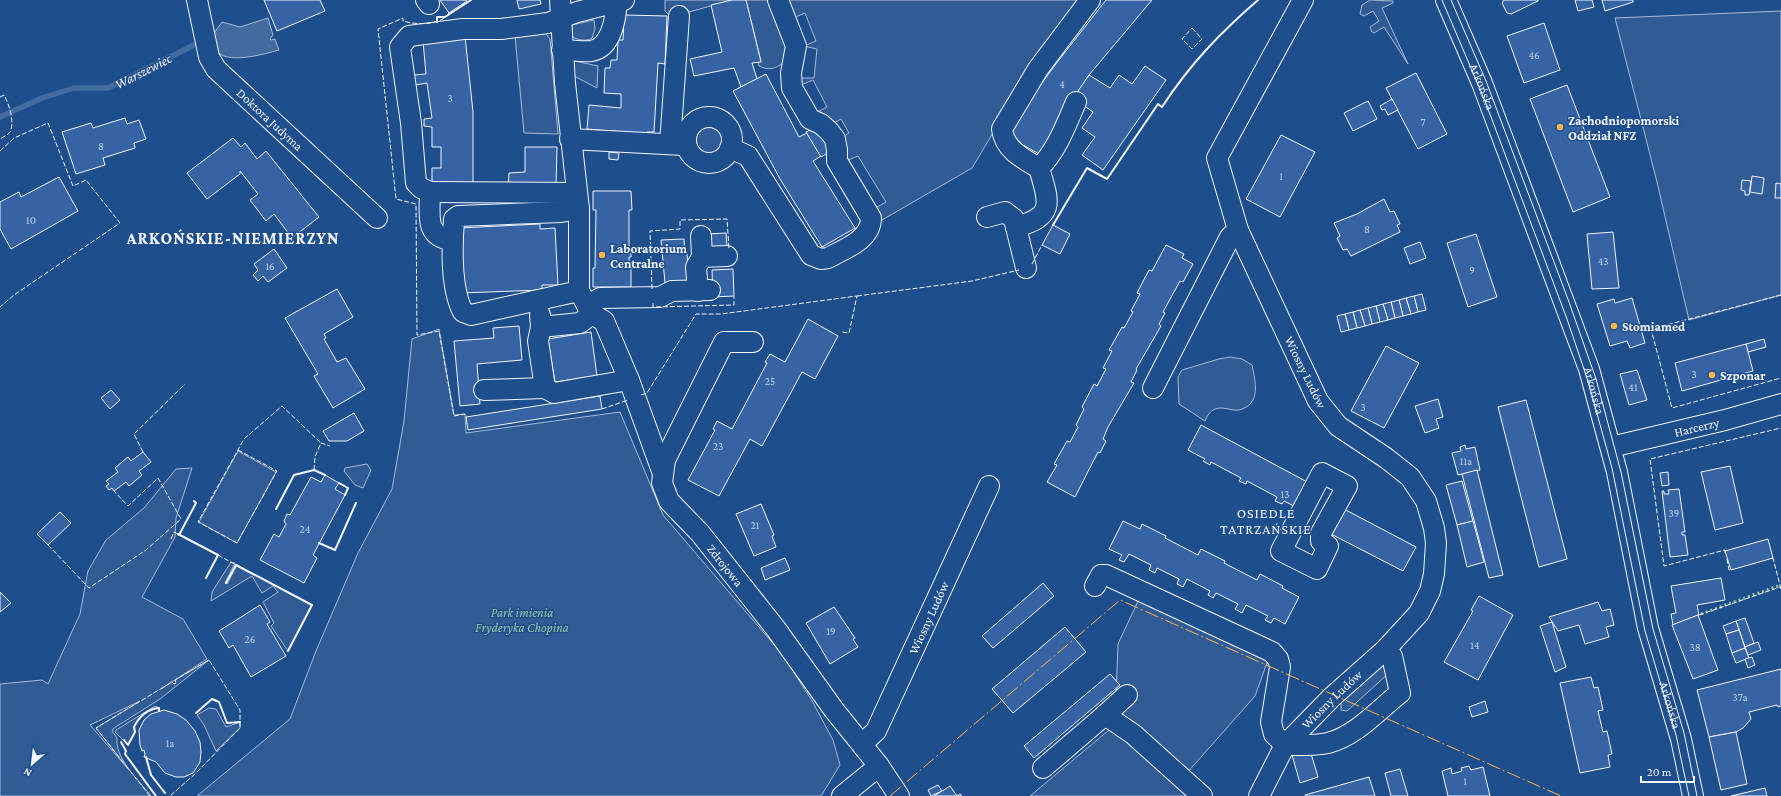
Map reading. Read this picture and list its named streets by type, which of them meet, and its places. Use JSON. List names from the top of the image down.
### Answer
{
  "streets": {
    "street": [
      "Arkońska",
      "Doktora Judyma",
      "Wiosny Ludów",
      "Harcerzy",
      "Zdrojowa"
    ]
  },
  "crossings": [
    ["Arkońska", "Harcerzy"],
    ["Wiosny Ludów", "Zdrojowa"]
  ],
  "districts": ["ARKOŃSKIE-NIEMIERZYN", "OSIEDLE TATRZAŃSKIE"],
  "water": ["Warszewiec"],
  "parks": ["Park imienia Fryderyka Chopina"],
  "places": [
    "Zachodniopomorski Oddział NFZ",
    "Laboratorium Centralne",
    "Stomiamed",
    "Szponar"
  ],
  "house_numbers": [
    "46",
    "4",
    "3",
    "7",
    "8",
    "1",
    "10",
    "8",
    "43",
    "16",
    "9",
    "3",
    "25",
    "41",
    "3",
    "23",
    "11a",
    "13",
    "39",
    "21",
    "24",
    "19",
    "26",
    "14",
    "38",
    "37a",
    "1a",
    "1"
  ],
  "scale_bar": "20 m",
  "north": "bottom left"
}
